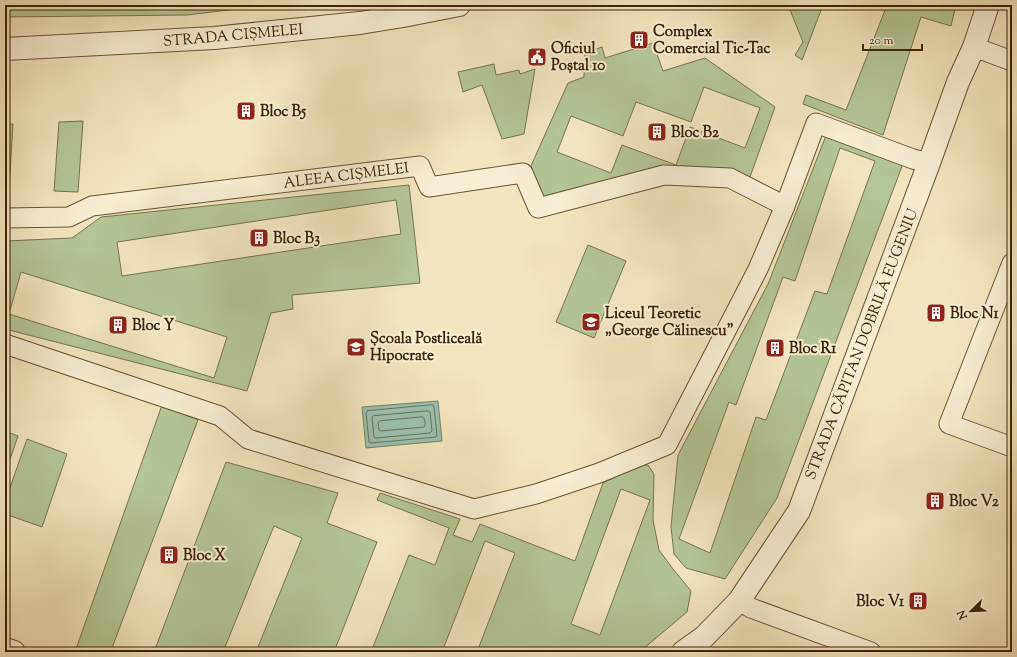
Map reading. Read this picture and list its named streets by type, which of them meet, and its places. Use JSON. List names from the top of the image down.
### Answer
{
  "streets": {
    "street": ["STRADA CIȘMELEI", "ALEEA CIȘMELEI", "STRADA CĂPITAN DOBRILĂ EUGENIU"]
  },
  "places": {
    "building": [
      "Complex Comercial Tic-Tac",
      "Bloc B5",
      "Bloc B2",
      "Bloc B3",
      "Bloc N1",
      "Bloc Y",
      "Bloc R1",
      "Bloc V2",
      "Bloc X",
      "Bloc V1"
    ],
    "public building": ["Oficiul Poștal 10"],
    "school or university": ["Liceul Teoretic „George Călinescu”", "Școala Postliceală Hipocrate"]
  },
  "scale_bar": "20 m",
  "north": "bottom left"
}
